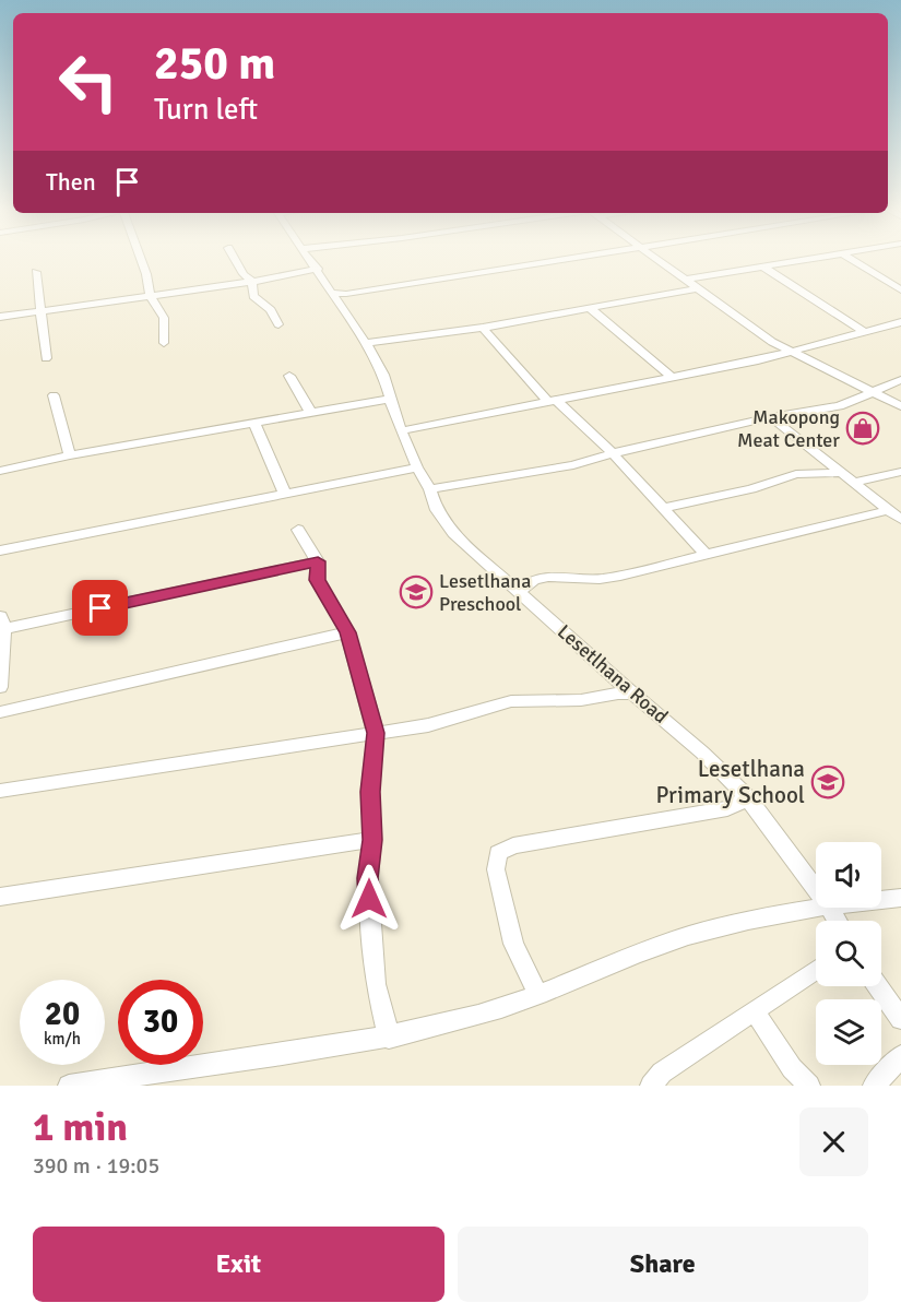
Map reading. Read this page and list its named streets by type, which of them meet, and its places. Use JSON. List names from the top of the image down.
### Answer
{
  "streets": {
    "street": ["Lesetlhana Road"]
  },
  "places": {
    "shop": ["Makopong Meat Center"],
    "school or university": ["Lesetlhana Preschool", "Lesetlhana Primary School"]
  },
  "page": {
    "turn": ["250 m", "Turn left"],
    "then": "Then",
    "speed": "20 km/h",
    "limit": "30",
    "heading": ["1 min", "390 m · 19:05"],
    "buttons": ["Exit", "Share"]
  }
}
